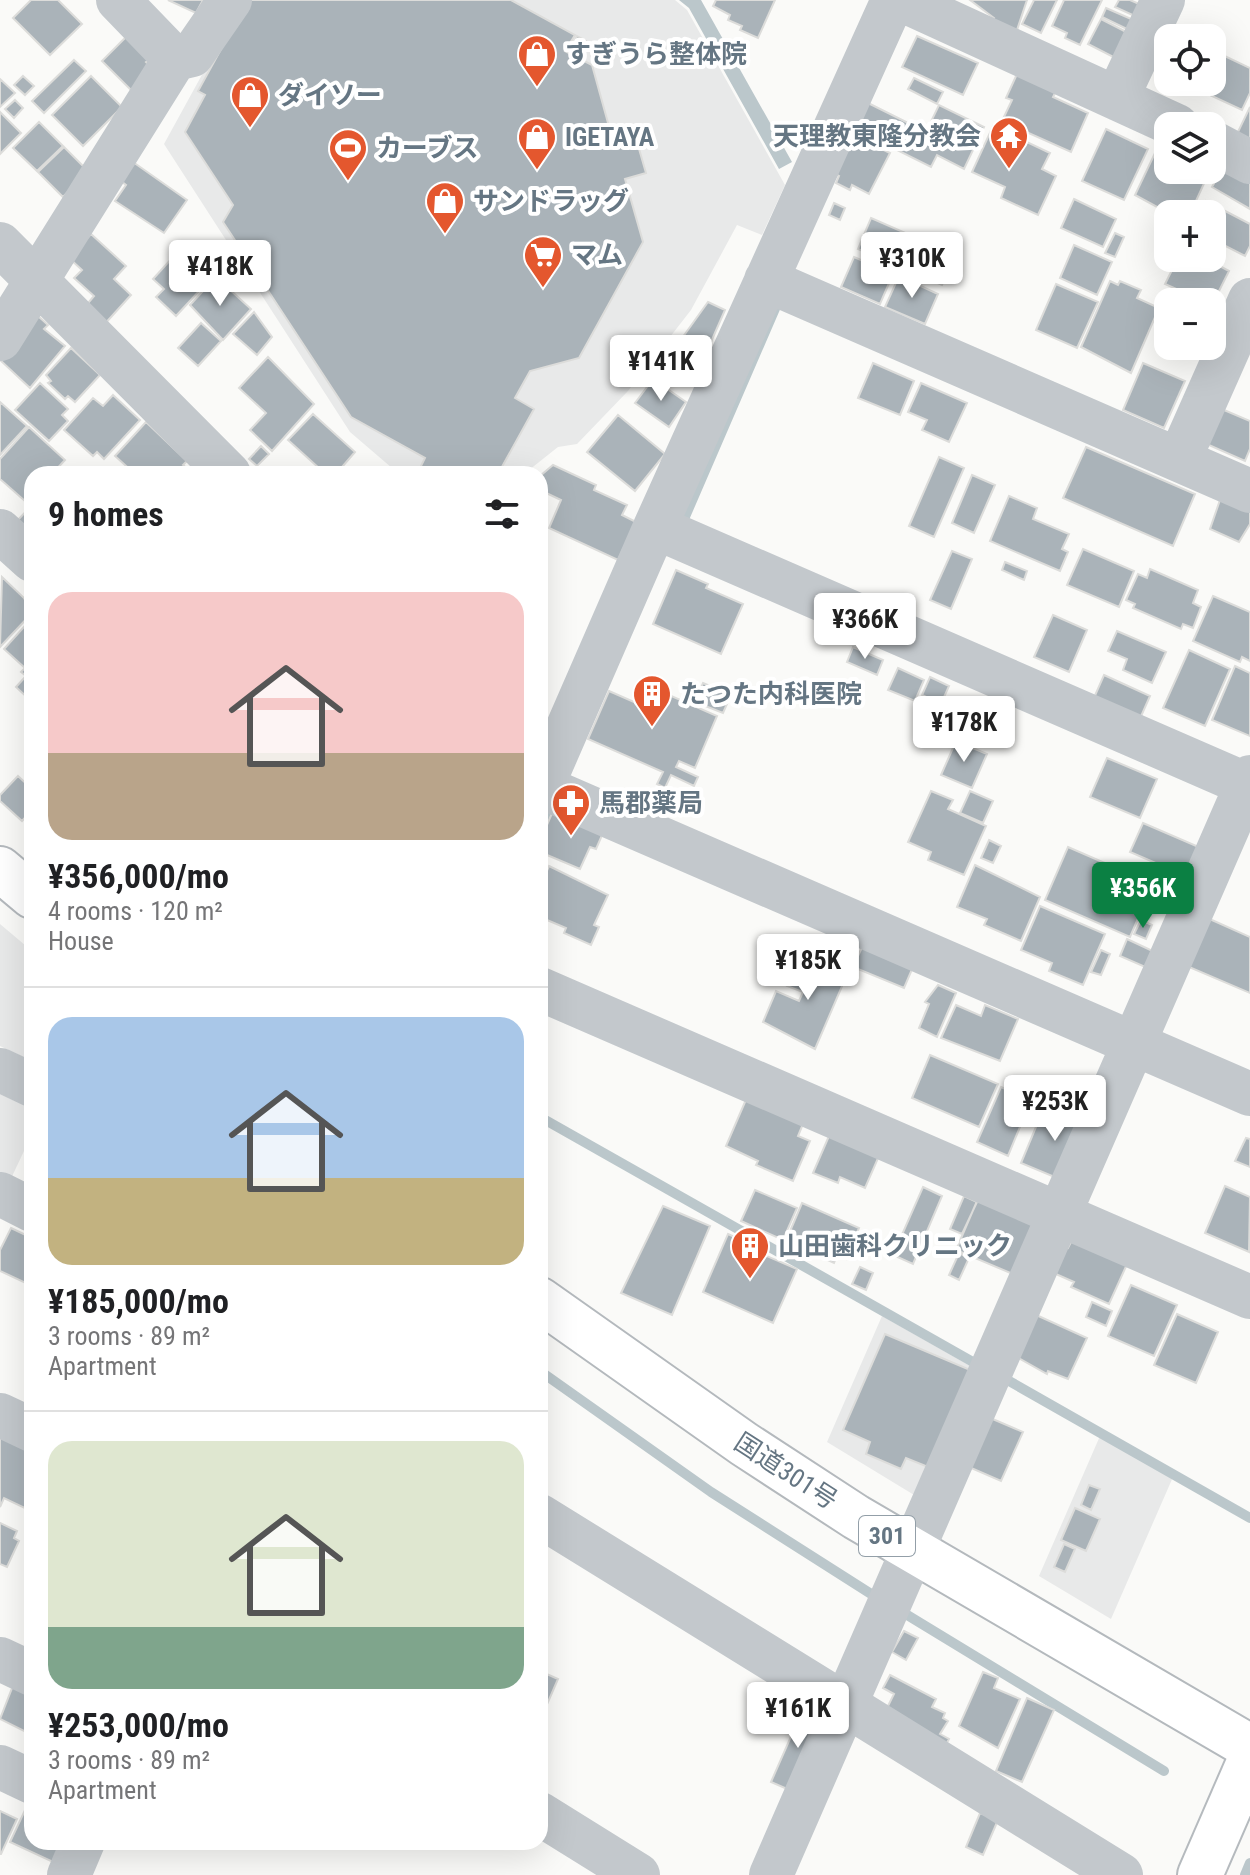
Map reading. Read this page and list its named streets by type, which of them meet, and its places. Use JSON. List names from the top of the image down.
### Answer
{
  "streets": {
    "main road": ["国道301号", "301"]
  },
  "places": {
    "shop": [
      "すぎうら整体院",
      "ダイソー",
      "IGETAYA",
      "サンドラッグ"
    ],
    "temple": ["天理教東隆分教会"],
    "sports": ["カーブス"],
    "supermarket": ["マム"],
    "building": ["たつた内科医院", "山田歯科クリニック"],
    "pharmacy": ["馬郡薬局"]
  },
  "page": {
    "map_buttons": ["+", "−"],
    "price": [
      "¥310K",
      "¥418K",
      "¥141K",
      "¥366K",
      "¥178K",
      "¥356K",
      "¥185K",
      "¥253K",
      "¥161K"
    ],
    "heading": "9 homes",
    "list": [
      {
        "name": "¥356,000/mo",
        "note": "4 rooms · 120 m² · House"
      },
      {
        "name": "¥185,000/mo",
        "note": "3 rooms · 89 m² · Apartment"
      },
      {
        "name": "¥253,000/mo",
        "note": "3 rooms · 89 m² · Apartment"
      }
    ]
  }
}
